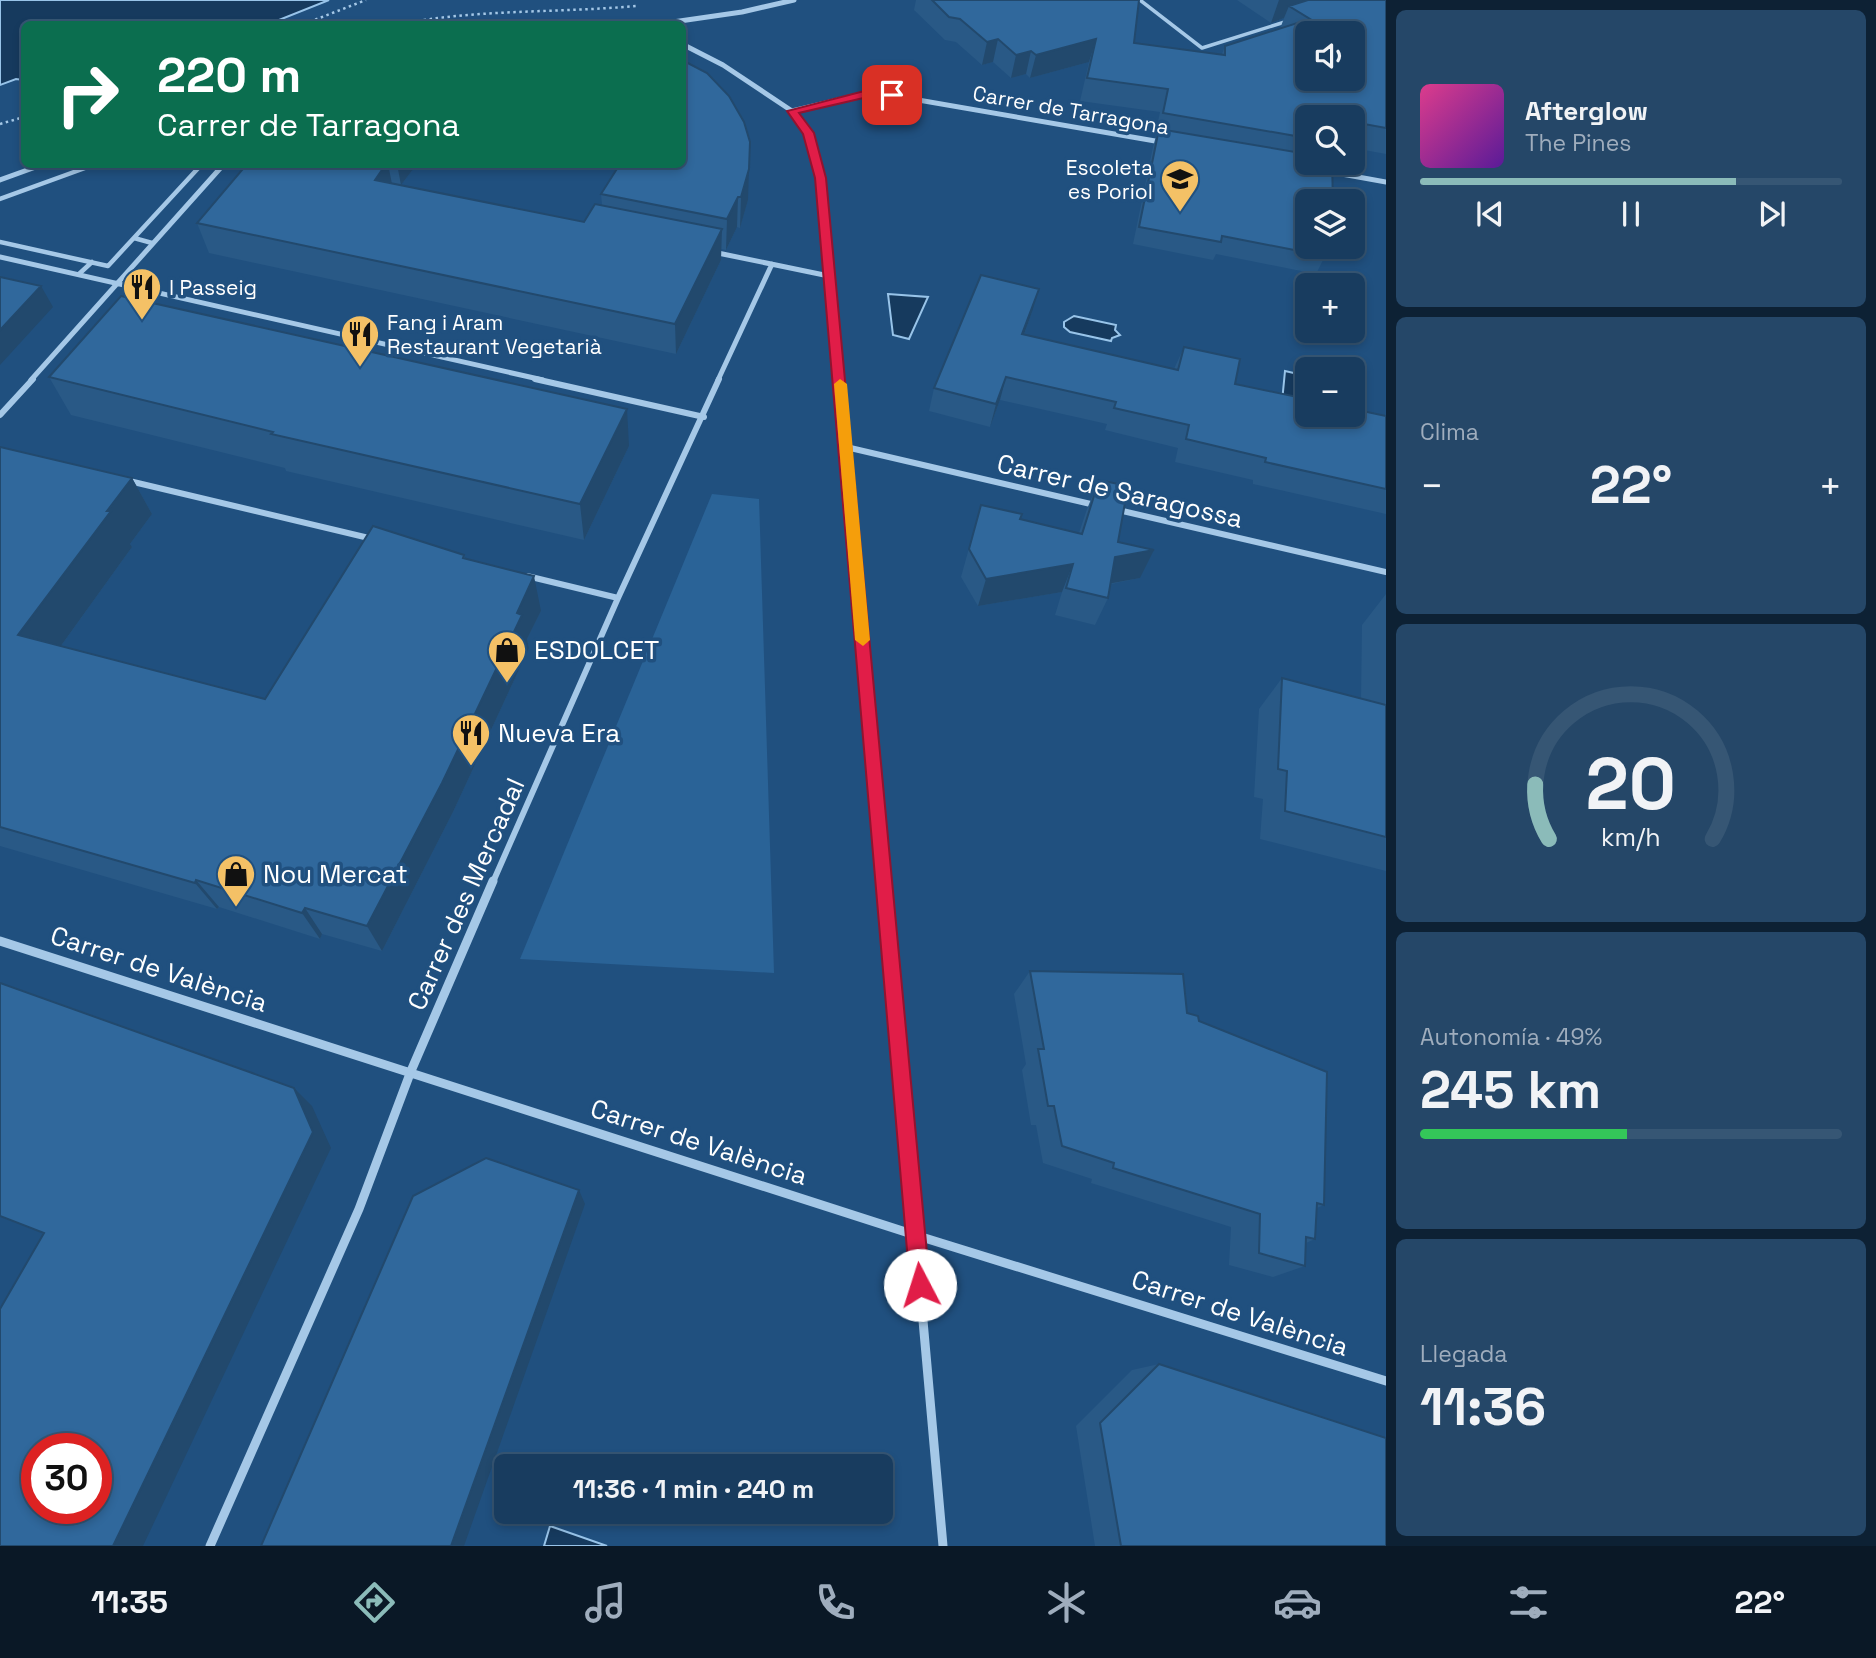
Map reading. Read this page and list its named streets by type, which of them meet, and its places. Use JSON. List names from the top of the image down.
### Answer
{
  "streets": {
    "street": [
      "Carrer de Tarragona",
      "Carrer de Saragossa",
      "Carrer des Mercadal",
      "Carrer de València"
    ]
  },
  "crossings": [
    ["Carrer des Mercadal", "Carrer de València"]
  ],
  "places": {
    "school or university": ["Escoleta es Poriol"],
    "restaurant": ["l Passeig", "Fang i Aram Restaurant Vegetarià", "Nueva Era"],
    "shop": ["ESDOLCET", "Nou Mercat"]
  },
  "page": {
    "map_buttons": ["+", "−"],
    "turn": ["220 m", "Carrer de Tarragona"],
    "song": ["Afterglow", "The Pines"],
    "tile": [
      "Clima",
      ["Autonomía · 49%", "245 km"],
      ["Llegada", "11:36"]
    ],
    "heat": ["−", "22°", "+"],
    "limit": "30",
    "trip": "11:36 · 1 min · 240 m",
    "tabs": ["11:35", "22°"],
    "gauge": ["20", "km/h"]
  }
}
